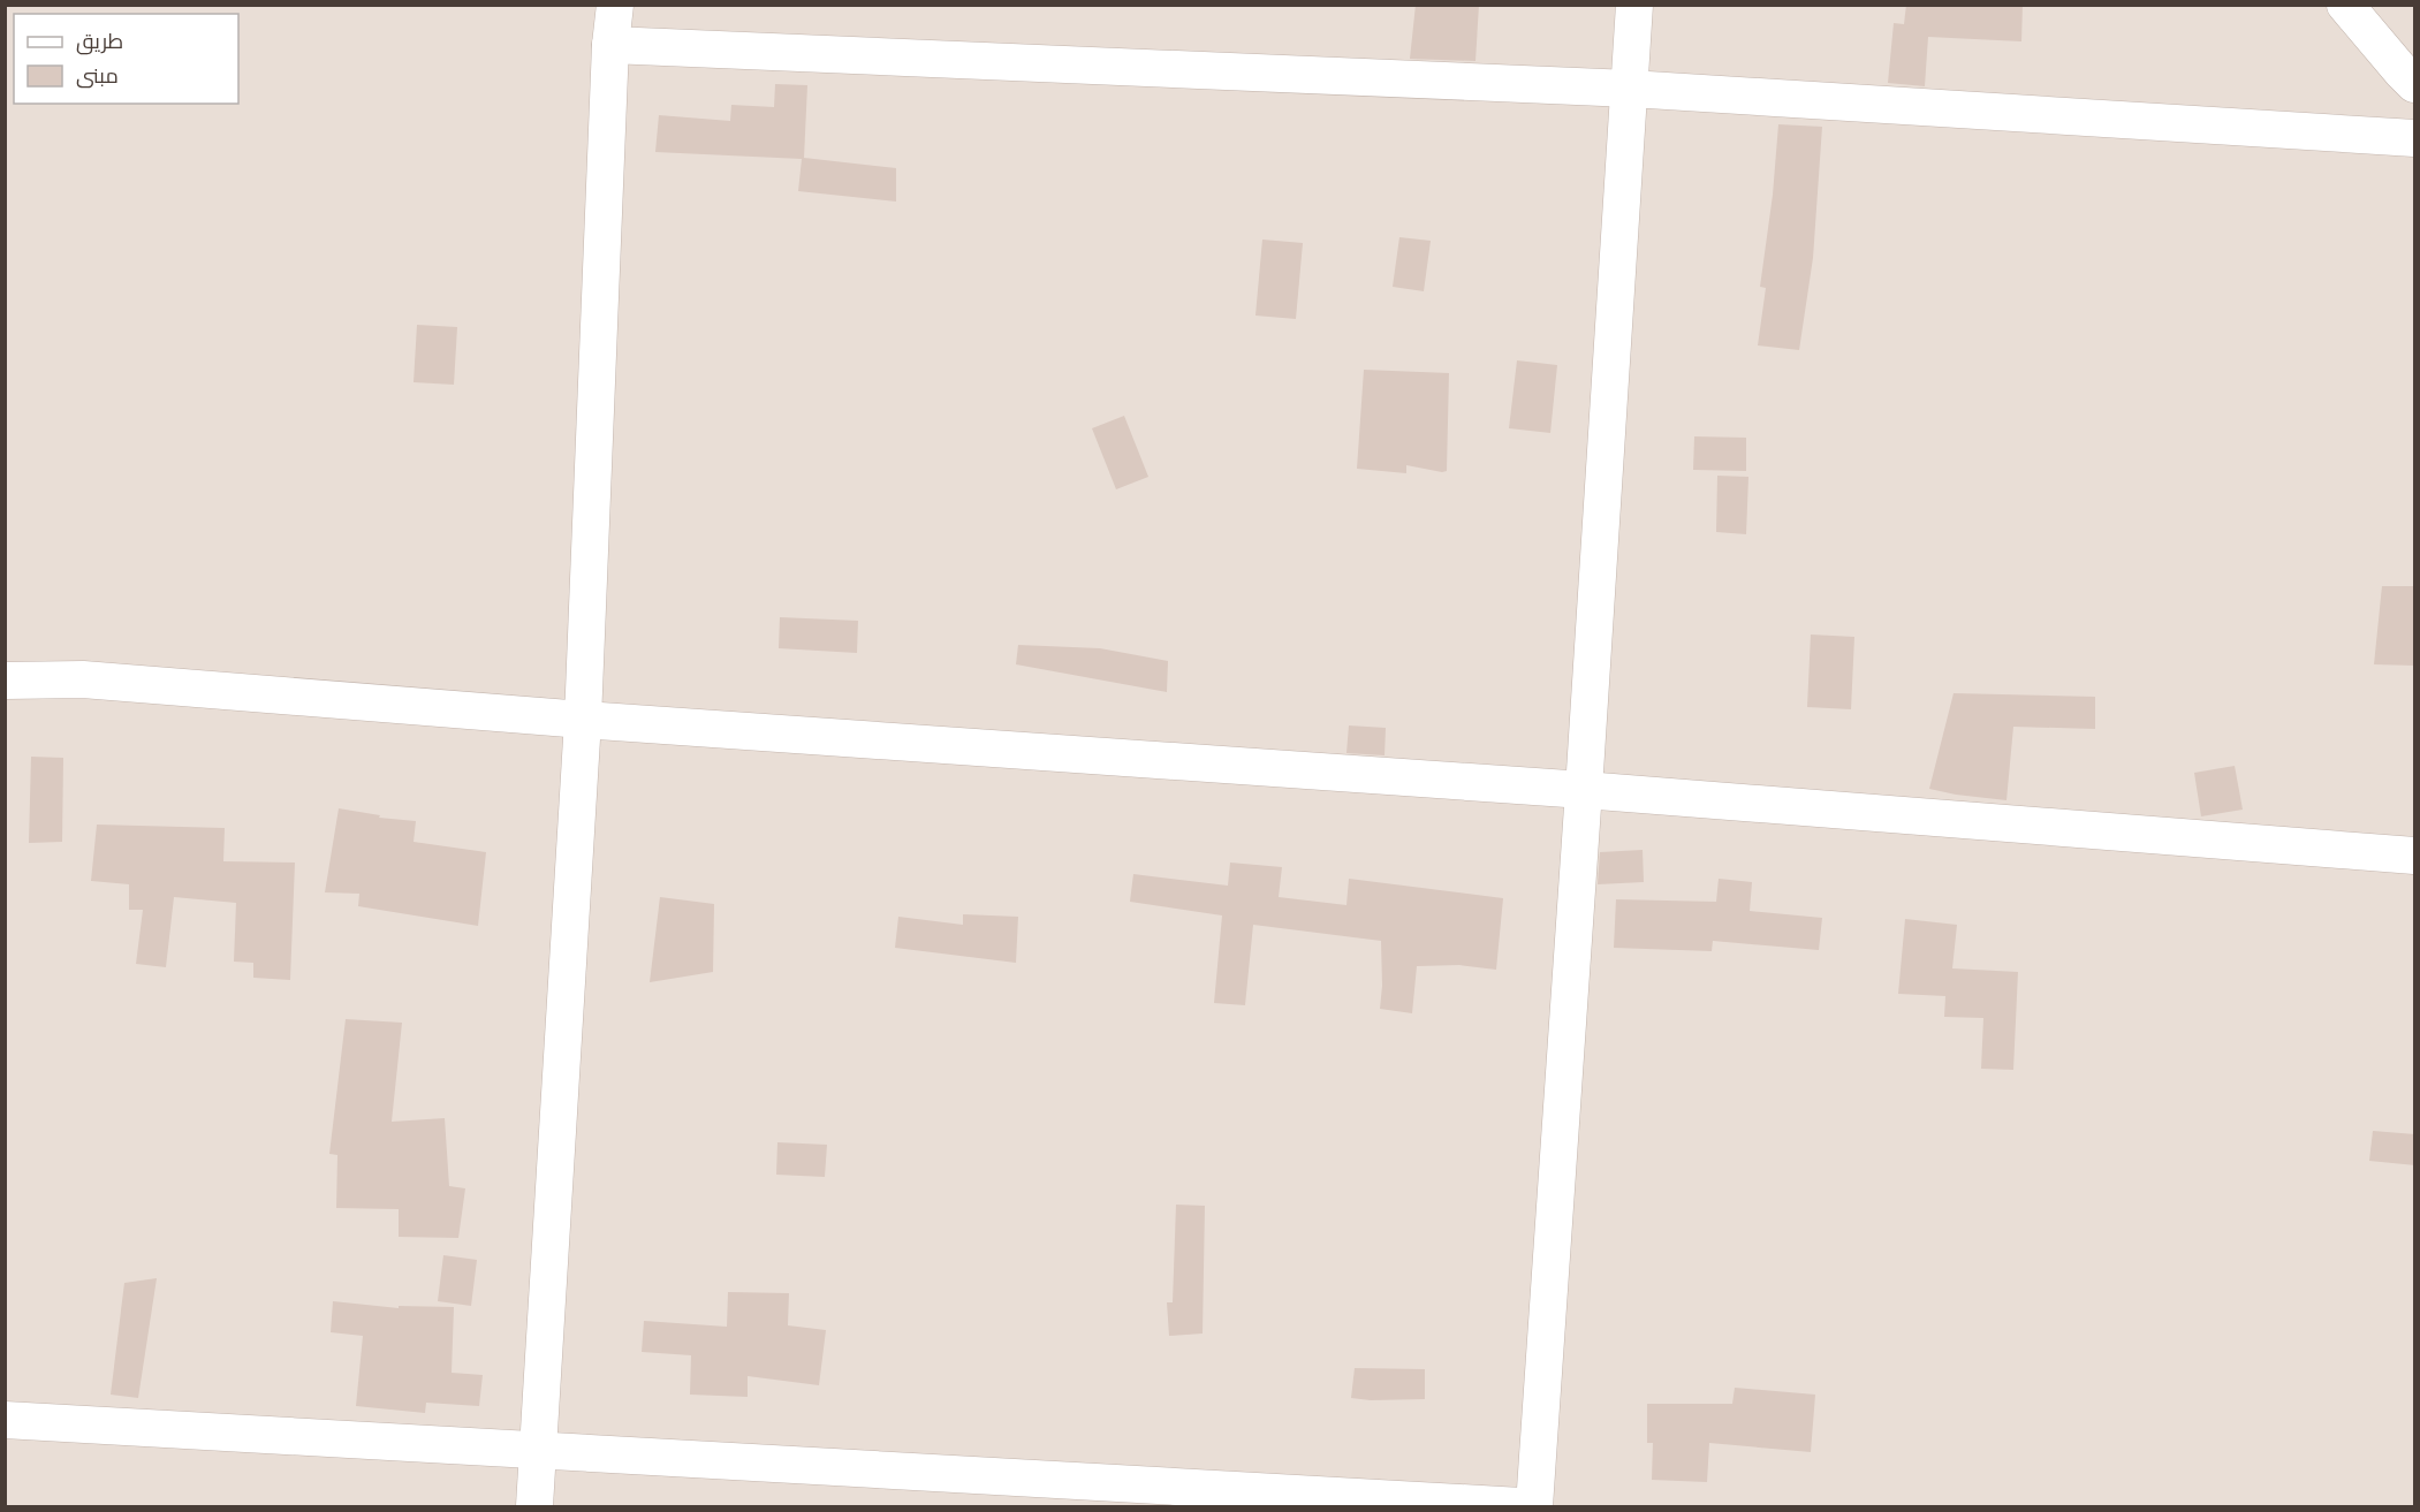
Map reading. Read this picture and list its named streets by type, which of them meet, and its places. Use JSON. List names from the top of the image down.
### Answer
{
  "legend": ["طريق", "مبنى"]
}
